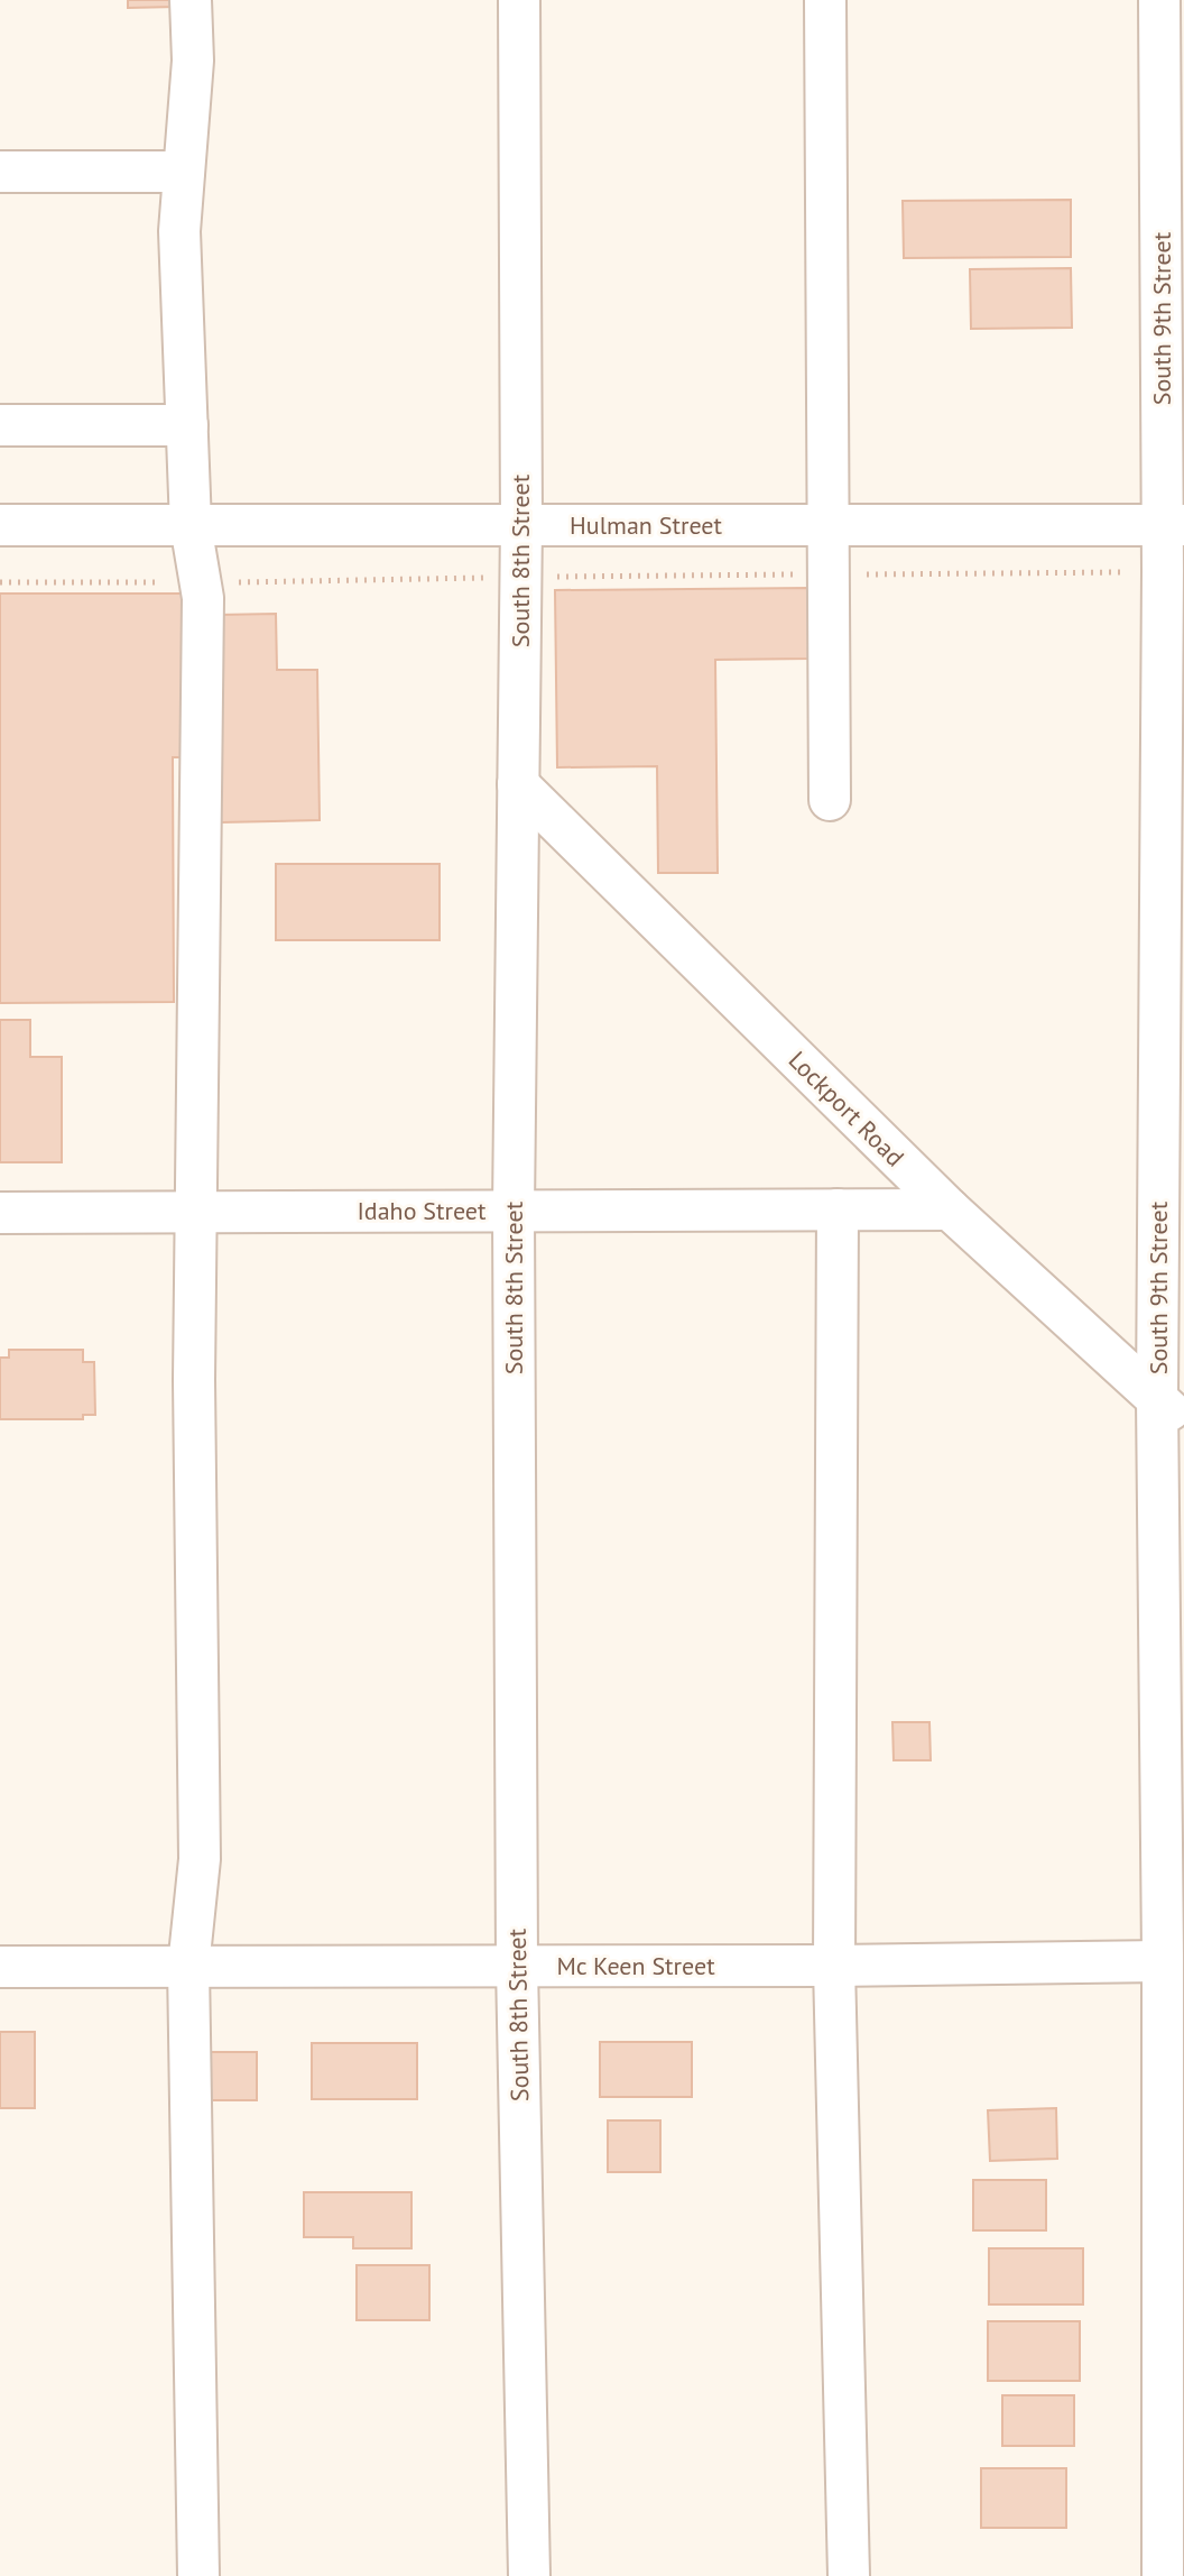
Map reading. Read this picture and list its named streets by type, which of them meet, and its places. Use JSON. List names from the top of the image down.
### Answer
{
  "streets": {
    "street": [
      "South 9th Street",
      "Hulman Street",
      "South 8th Street",
      "Lockport Road",
      "Idaho Street",
      "Mc Keen Street"
    ]
  },
  "crossings": [
    ["South 9th Street", "Hulman Street"],
    ["South 9th Street", "Lockport Road"],
    ["South 9th Street", "Mc Keen Street"],
    ["Hulman Street", "South 8th Street"],
    ["South 8th Street", "Lockport Road"],
    ["South 8th Street", "Idaho Street"],
    ["South 8th Street", "Mc Keen Street"],
    ["Lockport Road", "Idaho Street"]
  ]
}
